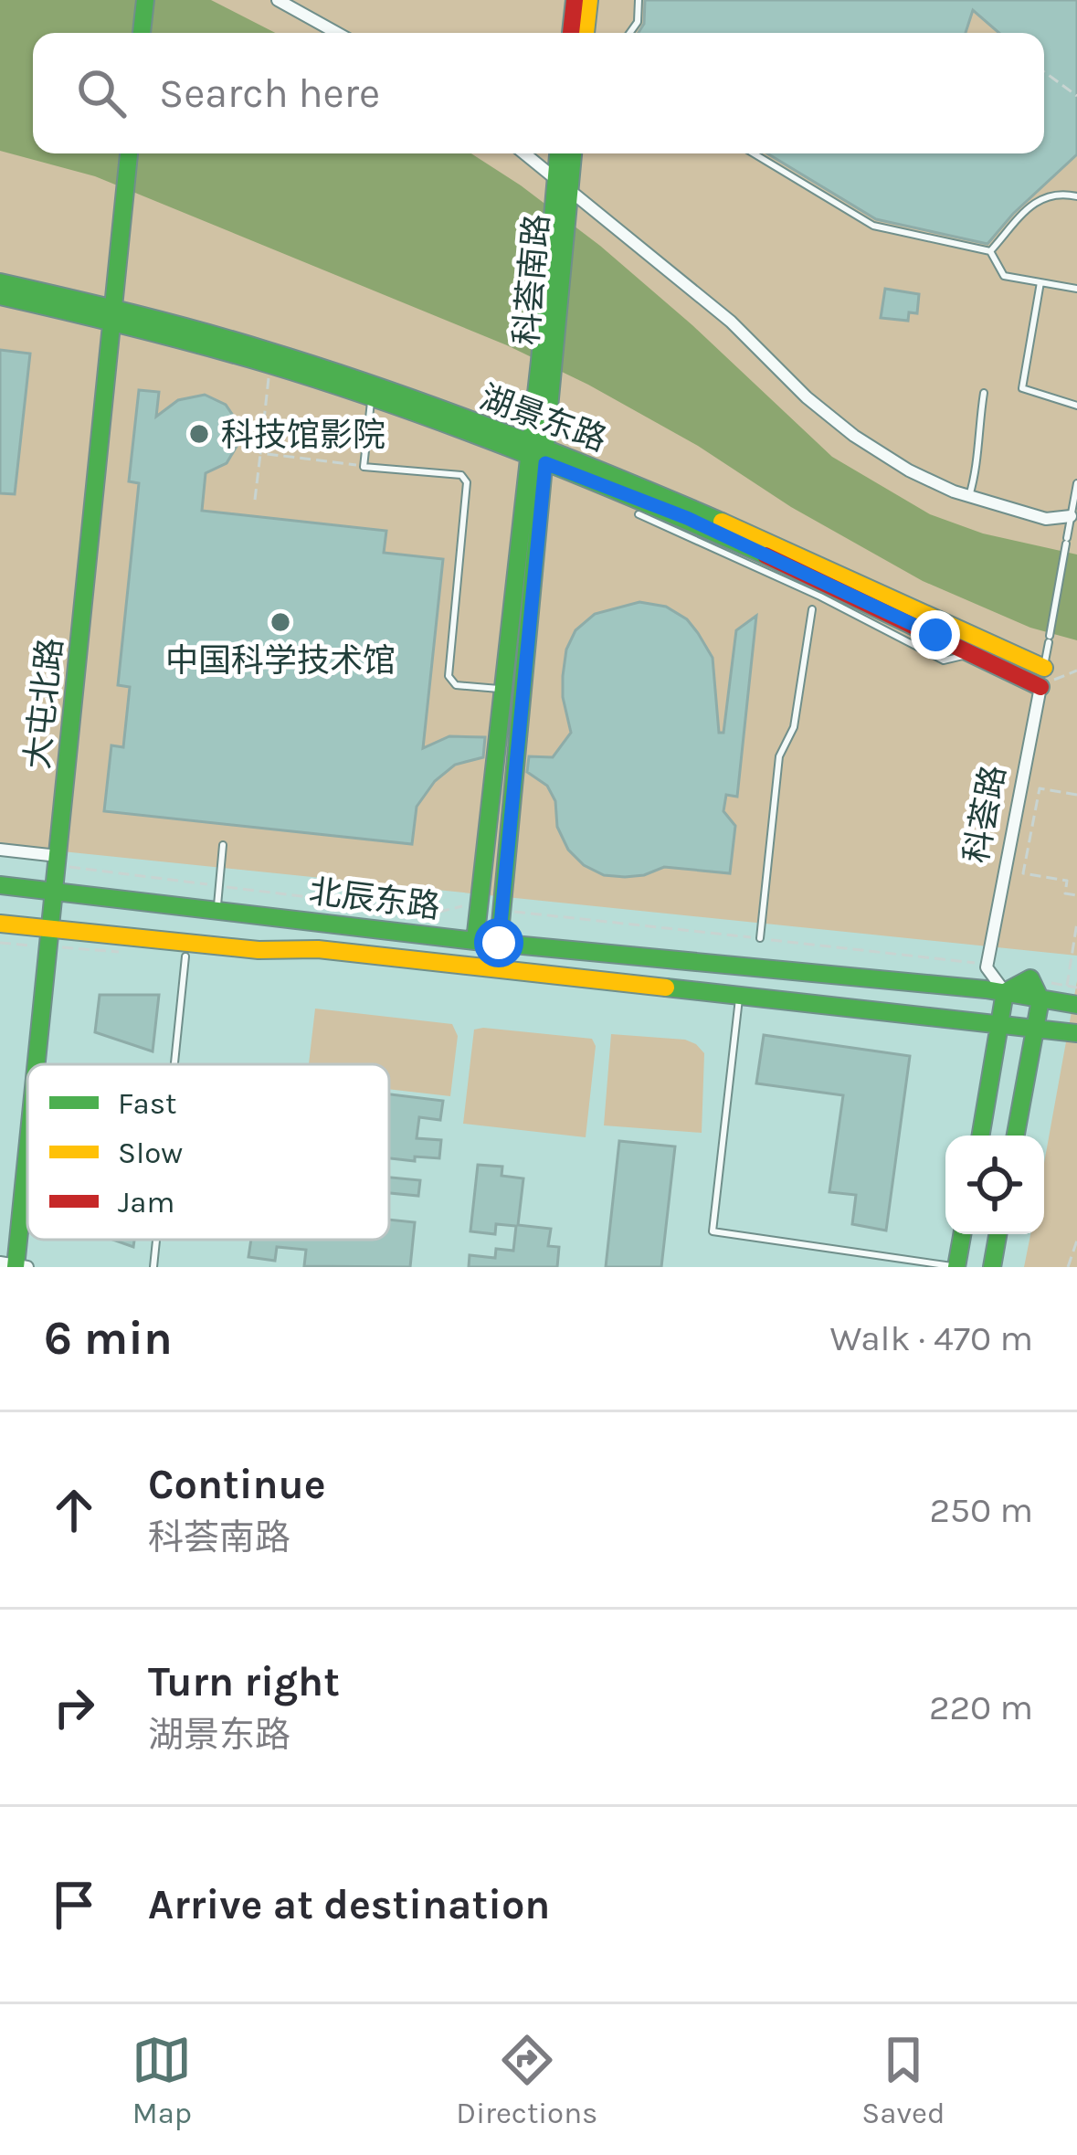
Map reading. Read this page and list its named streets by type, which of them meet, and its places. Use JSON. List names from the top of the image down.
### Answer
{
  "streets": {
    "street": [
      "科荟南路",
      "湖景东路",
      "大屯北路",
      "科荟路",
      "北辰东路"
    ]
  },
  "crossings": [
    ["科荟南路", "湖景东路"],
    ["科荟南路", "北辰东路"],
    ["湖景东路", "大屯北路"],
    ["湖景东路", "科荟路"],
    ["大屯北路", "北辰东路"]
  ],
  "places": ["科技馆影院", "中国科学技术馆"],
  "legend": ["Fast", "Slow", "Jam"],
  "page": {
    "search": "Search here",
    "heading": ["6 min", "Walk · 470 m"],
    "list": [
      ["Continue", "科荟南路", "250 m"],
      ["Turn right", "湖景东路", "220 m"],
      "Arrive at destination"
    ],
    "nav": ["Map", "Directions", "Saved"]
  }
}
